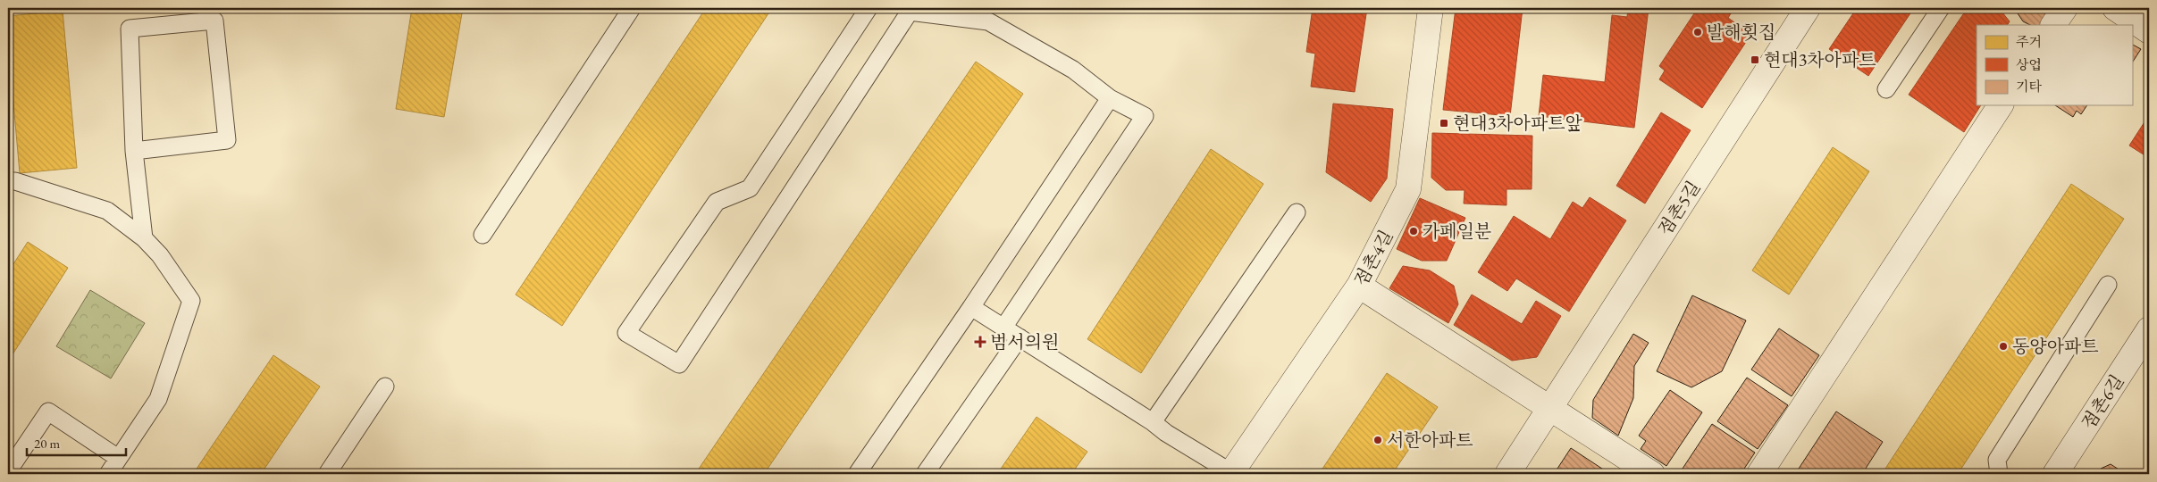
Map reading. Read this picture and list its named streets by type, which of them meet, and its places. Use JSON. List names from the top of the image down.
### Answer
{
  "streets": {
    "street": ["점촌5길", "점촌4길", "점촌6길"]
  },
  "places": {
    "other": [
      "발해횟집",
      "카페일분",
      "동양아파트",
      "서한아파트"
    ],
    "transit": ["현대3차아파트", "현대3차아파트앞"],
    "health": ["범서의원"]
  },
  "legend": ["주거", "상업", "기타"],
  "scale_bar": "20 m"
}
